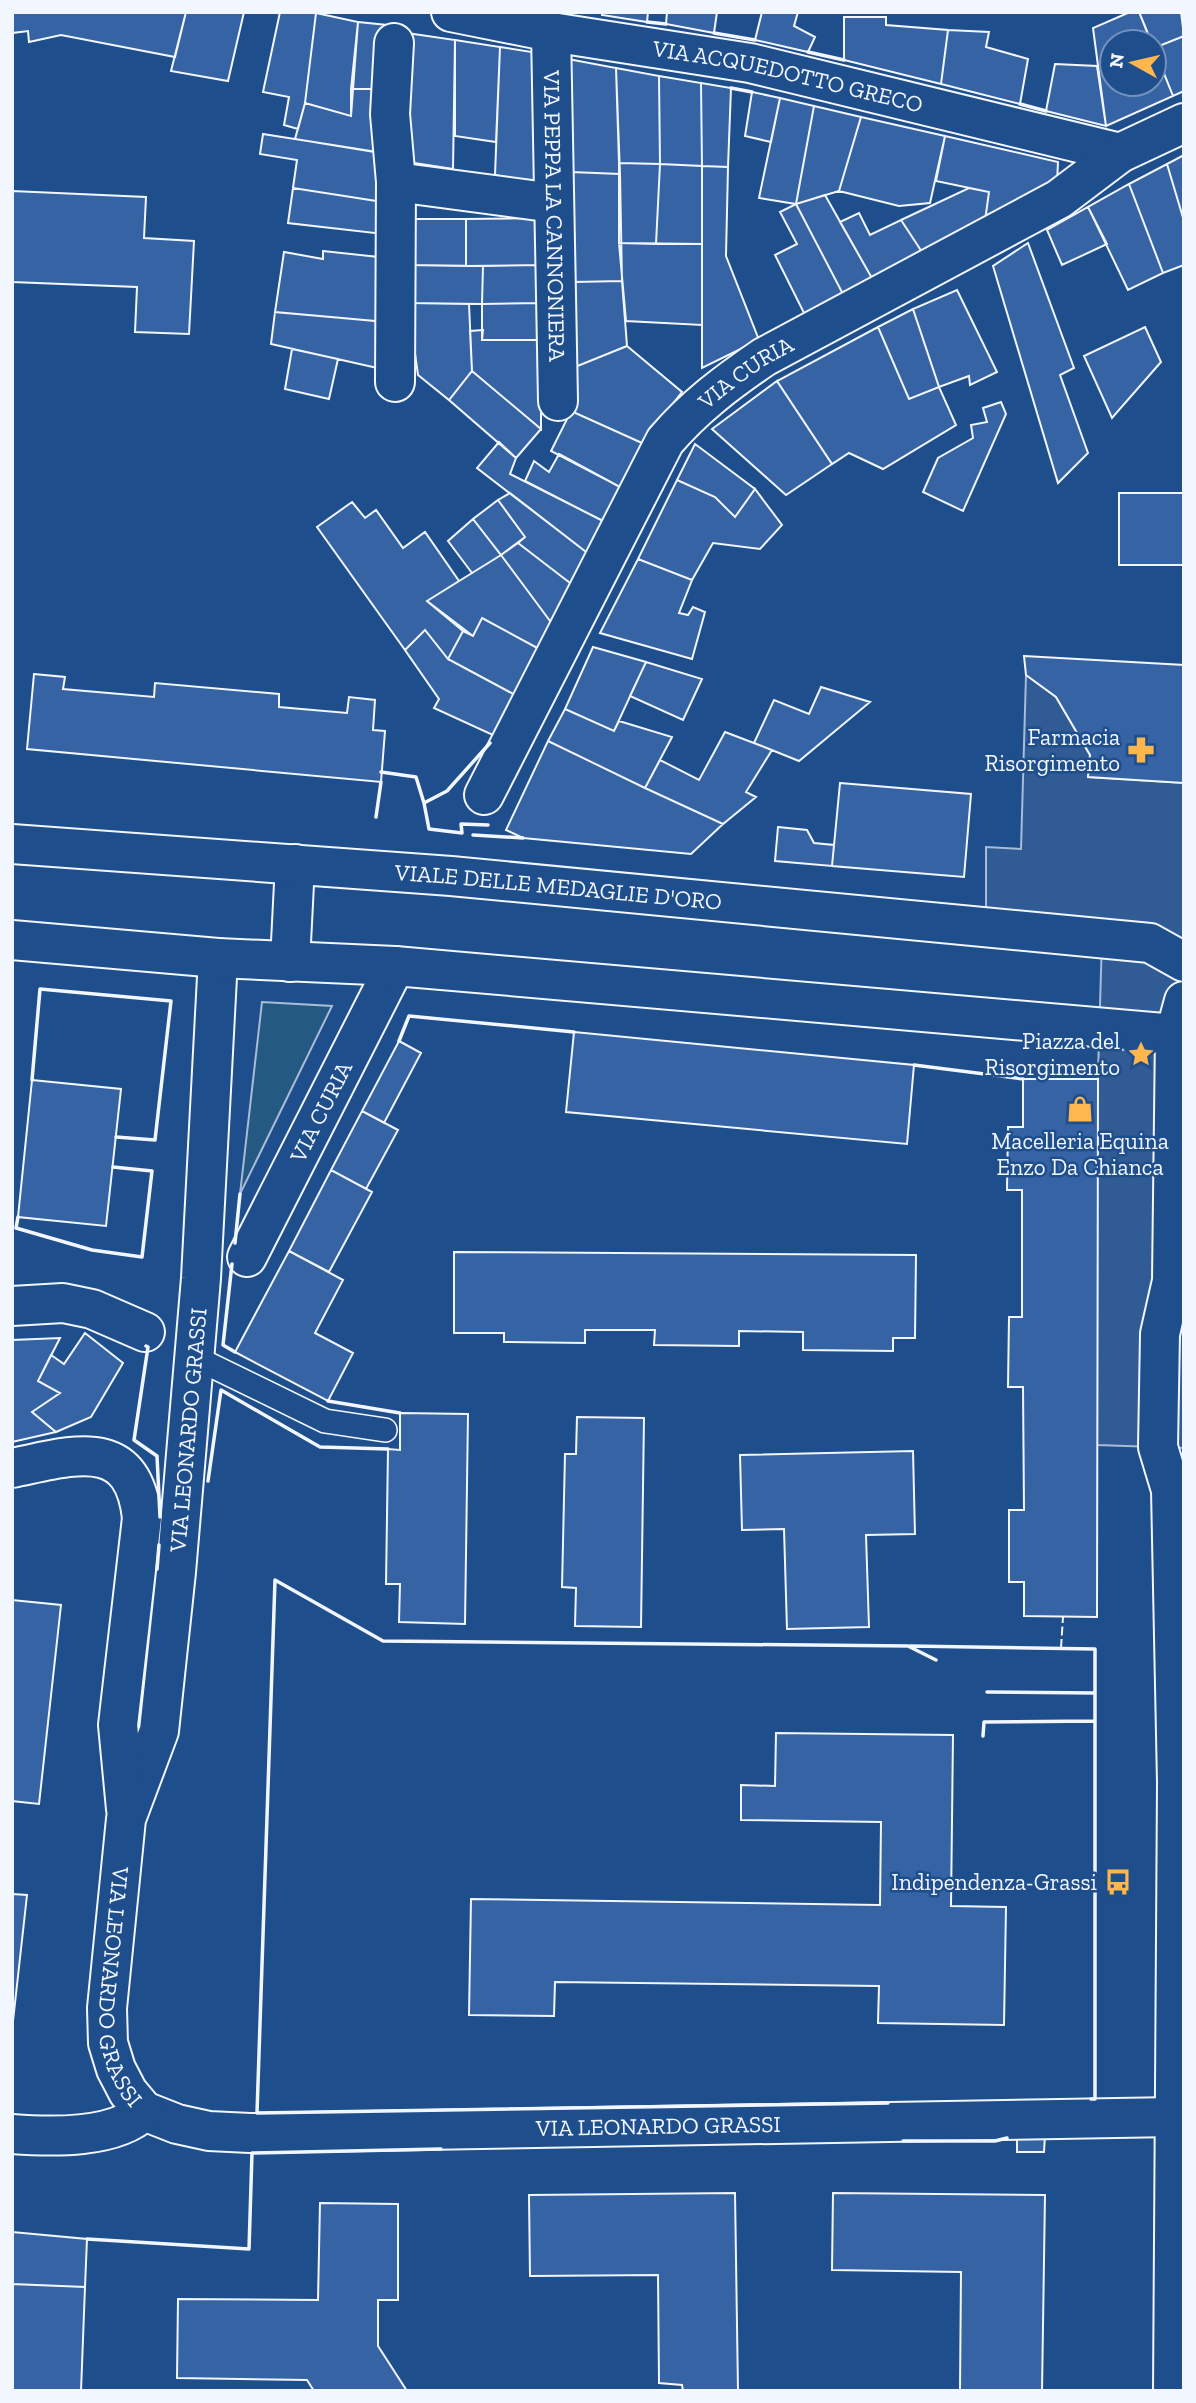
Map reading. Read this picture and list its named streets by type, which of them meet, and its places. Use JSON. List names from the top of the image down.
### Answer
{
  "streets": {
    "street": [
      "VIA ACQUEDOTTO GRECO",
      "VIA PEPPA LA CANNONIERA",
      "VIA CURIA",
      "VIALE DELLE MEDAGLIE D'ORO",
      "VIA LEONARDO GRASSI"
    ]
  },
  "crossings": [
    ["VIA ACQUEDOTTO GRECO", "VIA PEPPA LA CANNONIERA"],
    ["VIA ACQUEDOTTO GRECO", "VIA CURIA"]
  ],
  "places": {
    "pharmacy": ["Farmacia Risorgimento"],
    "place": ["Piazza del Risorgimento"],
    "shop": ["Macelleria Equina Enzo Da Chianca"],
    "bus stop": ["Indipendenza-Grassi"]
  },
  "north": "left"
}
